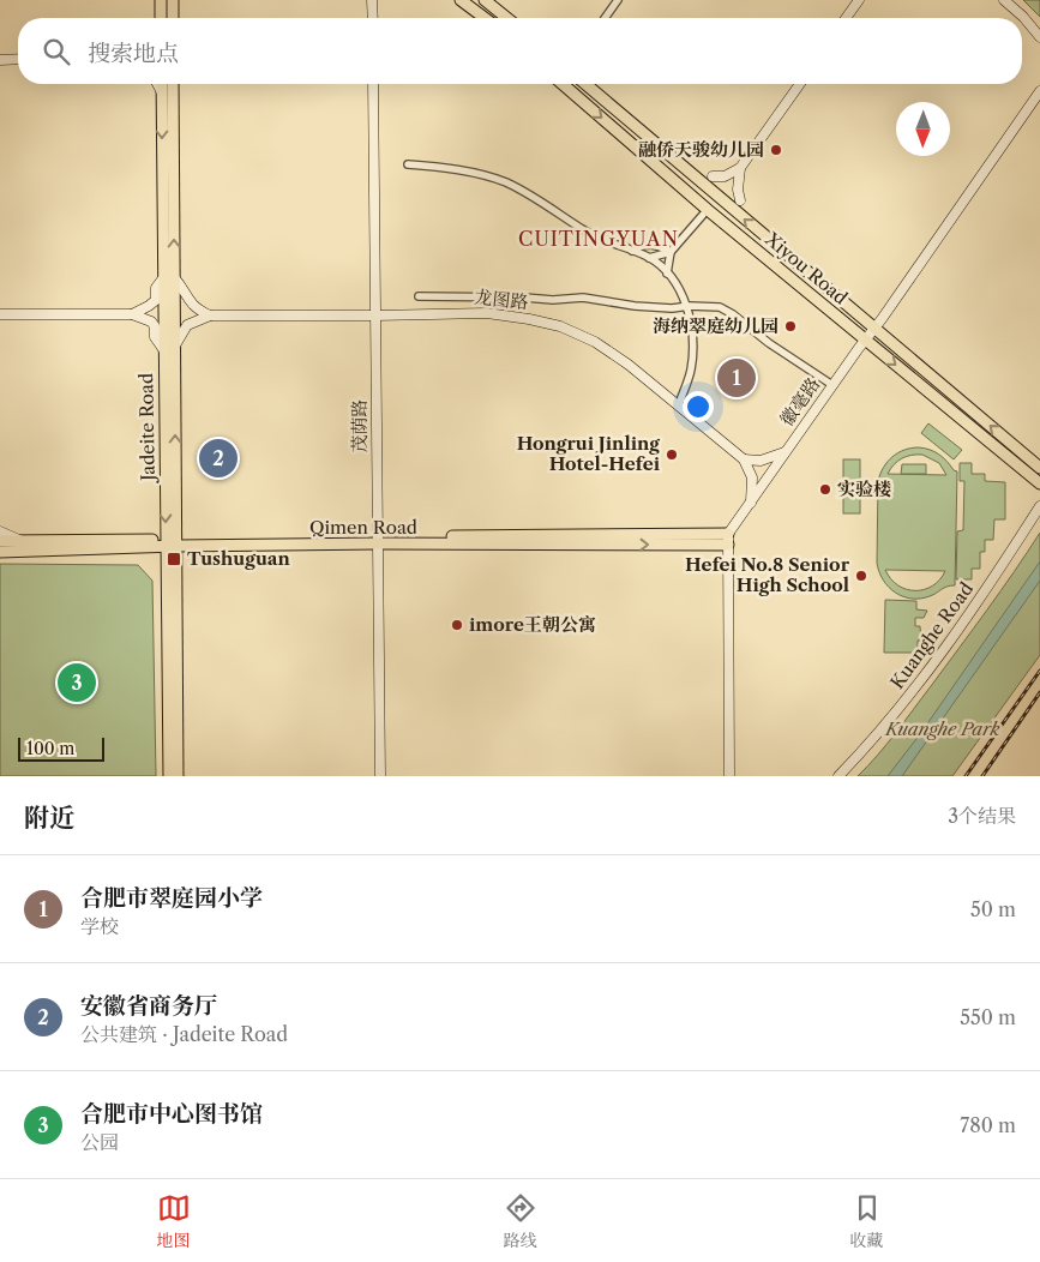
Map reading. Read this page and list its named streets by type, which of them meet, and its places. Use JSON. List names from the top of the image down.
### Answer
{
  "streets": {
    "main road": ["Xiyou Road", "Jadeite Road", "Qimen Road"],
    "street": [
      "龙图路",
      "徽毫路",
      "茂荫路",
      "Kuanghe Road"
    ]
  },
  "crossings": [
    ["Xiyou Road", "徽毫路"],
    ["龙图路", "茂荫路"],
    ["徽毫路", "Qimen Road"],
    ["茂荫路", "Qimen Road"],
    ["Jadeite Road", "Qimen Road"]
  ],
  "districts": ["CUITINGYUAN"],
  "parks": ["Kuanghe Park"],
  "places": {
    "other": [
      "融侨天骏幼儿园",
      "海纳翠庭幼儿园",
      "Hongrui Jinling Hotel-Hefei",
      "实验楼",
      "Hefei No.8 Senior High School",
      "imore王朝公寓"
    ],
    "transit": ["Tushuguan"]
  },
  "scale_bar": "100 m",
  "north": "bottom",
  "page": {
    "search": "搜索地点",
    "pins": ["1", "2", "3"],
    "scale": "100 m",
    "heading": ["附近", "3个结果"],
    "list": [
      {
        "mark": "1",
        "name": "合肥市翠庭园小学",
        "note": "学校",
        "value": "50 m"
      },
      {
        "mark": "2",
        "name": "安徽省商务厅",
        "note": "公共建筑 · Jadeite Road",
        "value": "550 m"
      },
      {
        "mark": "3",
        "name": "合肥市中心图书馆",
        "note": "公园",
        "value": "780 m"
      }
    ],
    "nav": ["地图", "路线", "收藏"]
  }
}
